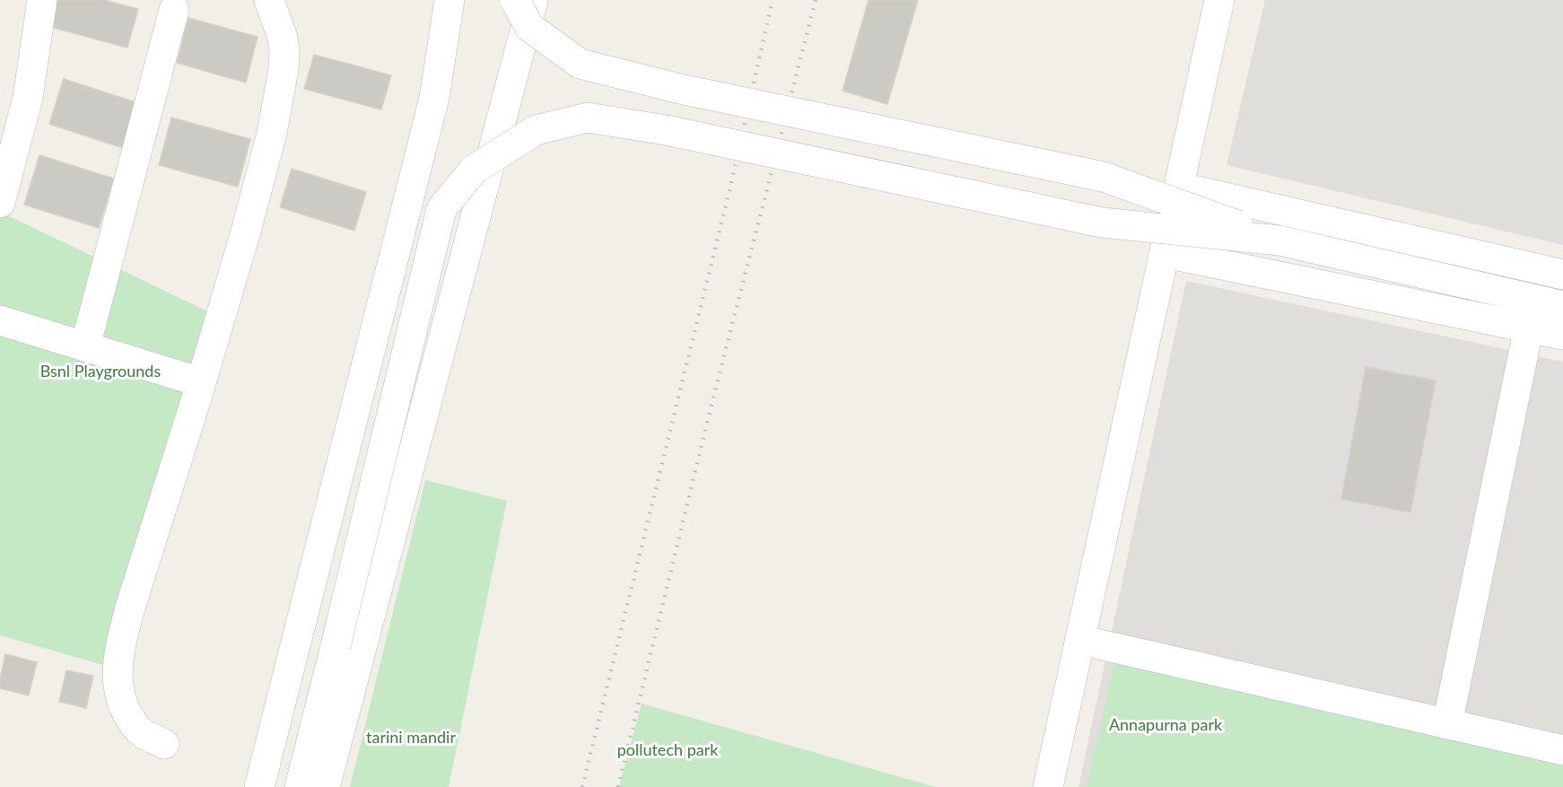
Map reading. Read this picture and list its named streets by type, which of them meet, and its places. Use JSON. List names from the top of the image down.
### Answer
{
  "parks": [
    "Bsnl Playgrounds",
    "Annapurna park",
    "tarini mandir",
    "pollutech park"
  ]
}
